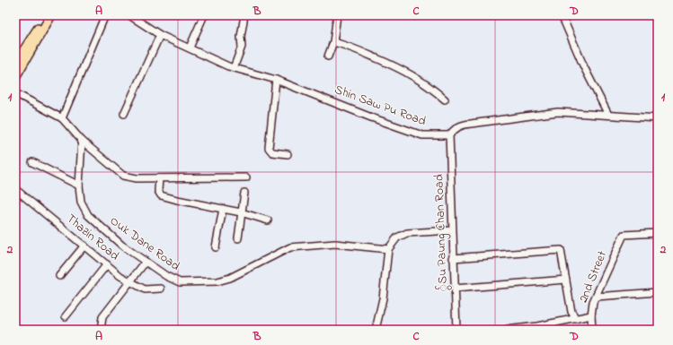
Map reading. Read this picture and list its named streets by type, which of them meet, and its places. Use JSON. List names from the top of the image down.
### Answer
{
  "streets": {
    "street": [
      "Shin Saw Pu Road",
      "်ွSu Paung Chan Road",
      "Thazin Road",
      "Ouk Dane Road",
      "2nd Street"
    ]
  },
  "crossings": [
    ["Shin Saw Pu Road", "်ွSu Paung Chan Road"]
  ],
  "grid": {
    "columns": [
      "A",
      "B",
      "C",
      "D"
    ],
    "rows": ["1", "2"]
  }
}
